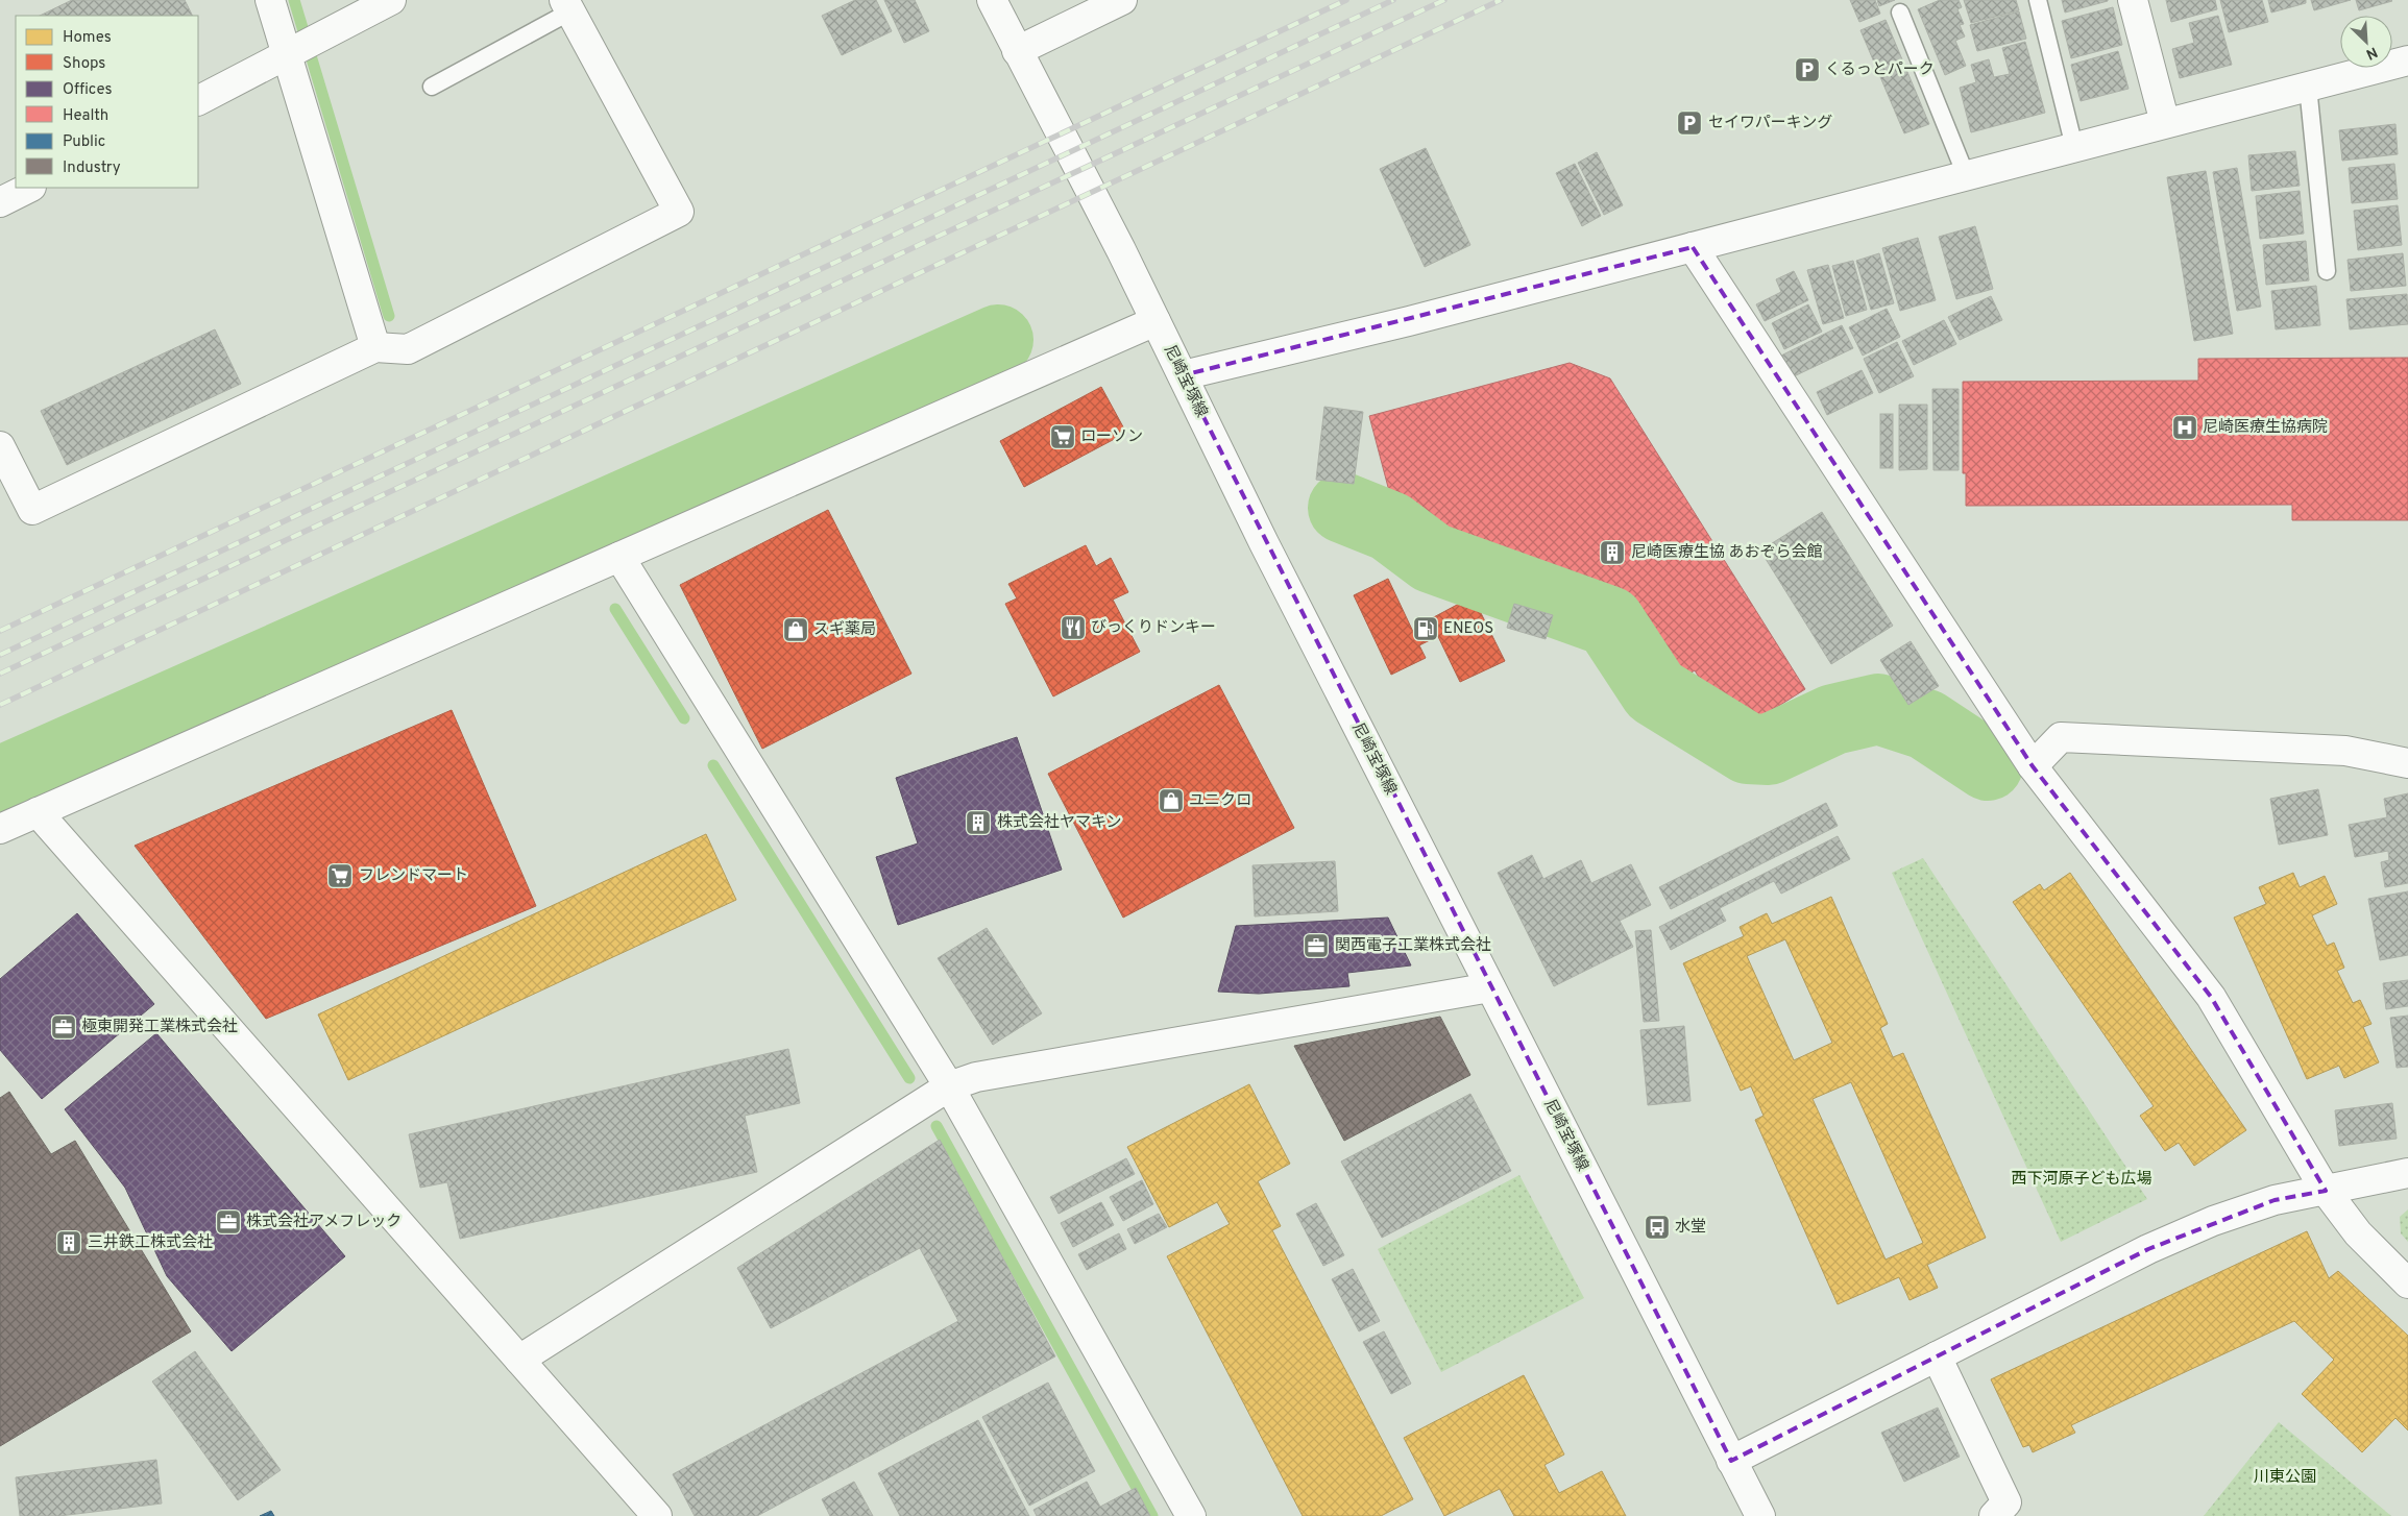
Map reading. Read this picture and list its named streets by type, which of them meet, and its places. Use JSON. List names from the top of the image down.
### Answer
{
  "streets": {
    "street": ["尼崎宝塚線"]
  },
  "parks": ["西下河原子ども広場", "川東公園"],
  "places": {
    "parking": ["くるっとパーク", "セイワパーキング"],
    "hospital": ["尼崎医療生協病院"],
    "supermarket": ["ローソン", "フレンドマート"],
    "building": ["尼崎医療生協 あおぞら会館", "株式会社ヤマキン", "三井鉄工株式会社"],
    "restaurant": ["びっくりドンキー"],
    "fuel station": ["ENEOS"],
    "shop": ["スギ薬局", "ユニクロ"],
    "office": ["関西電子工業株式会社", "極東開発工業株式会社", "株式会社アメフレック"],
    "bus stop": ["水堂"]
  },
  "legend": [
    "Homes",
    "Shops",
    "Offices",
    "Health",
    "Public",
    "Industry"
  ],
  "north": "bottom right"
}
